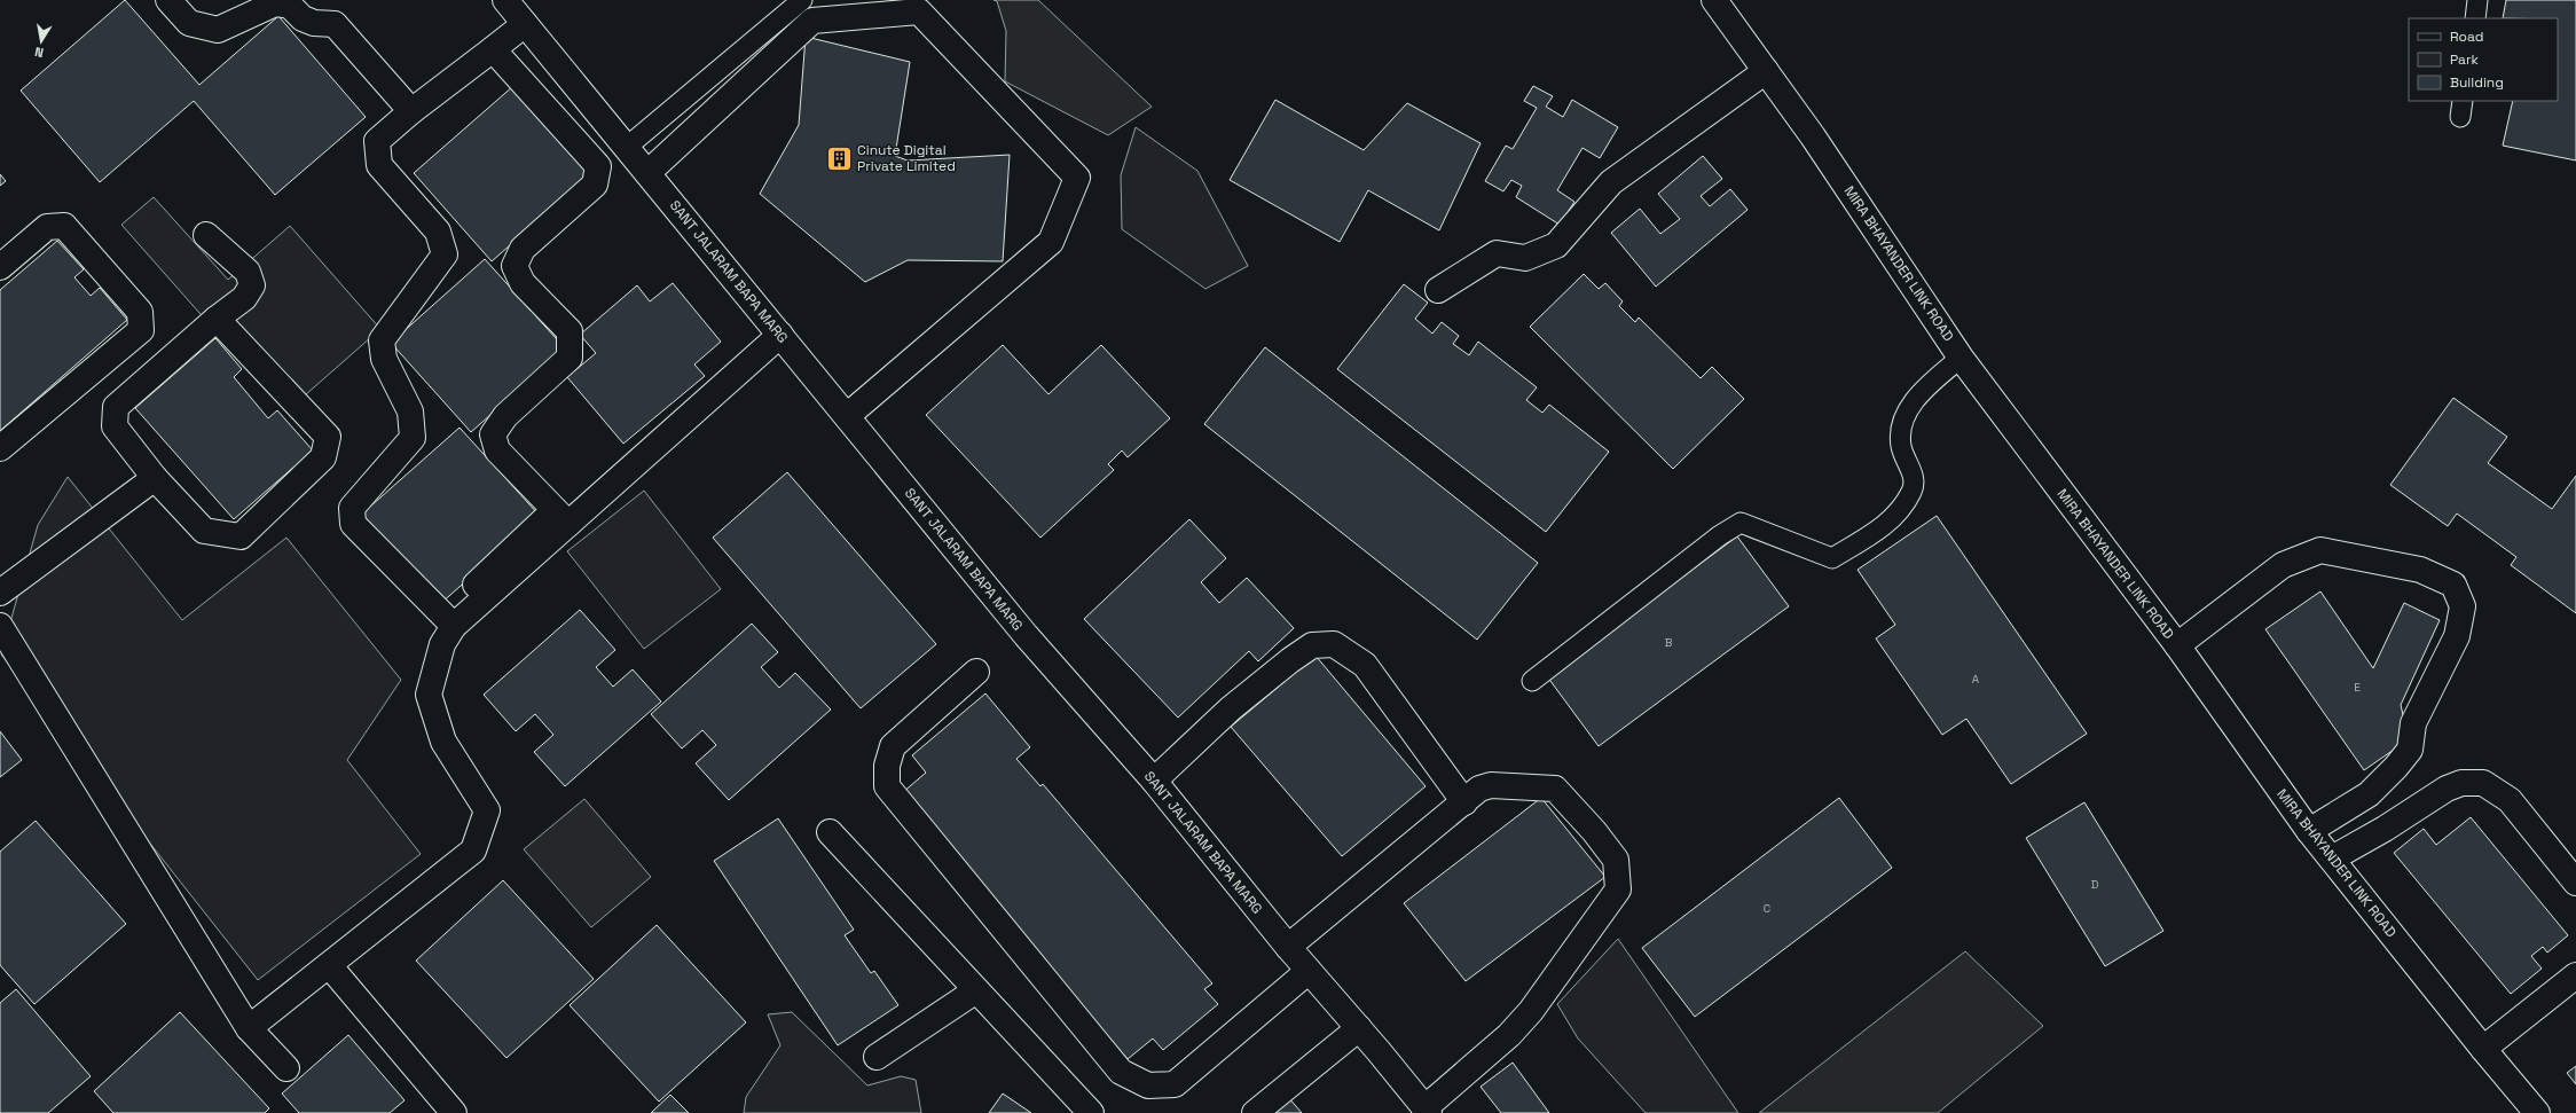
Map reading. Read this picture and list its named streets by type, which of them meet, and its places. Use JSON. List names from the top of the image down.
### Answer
{
  "streets": {
    "street": ["MIRA BHAYANDER LINK ROAD", "SANT JALARAM BAPA MARG"]
  },
  "places": {
    "building": ["Cinute Digital Private Limited"]
  },
  "house_numbers": [
    "B",
    "A",
    "E",
    "D",
    "C"
  ],
  "legend": ["Road", "Park", "Building"],
  "north": "bottom"
}
